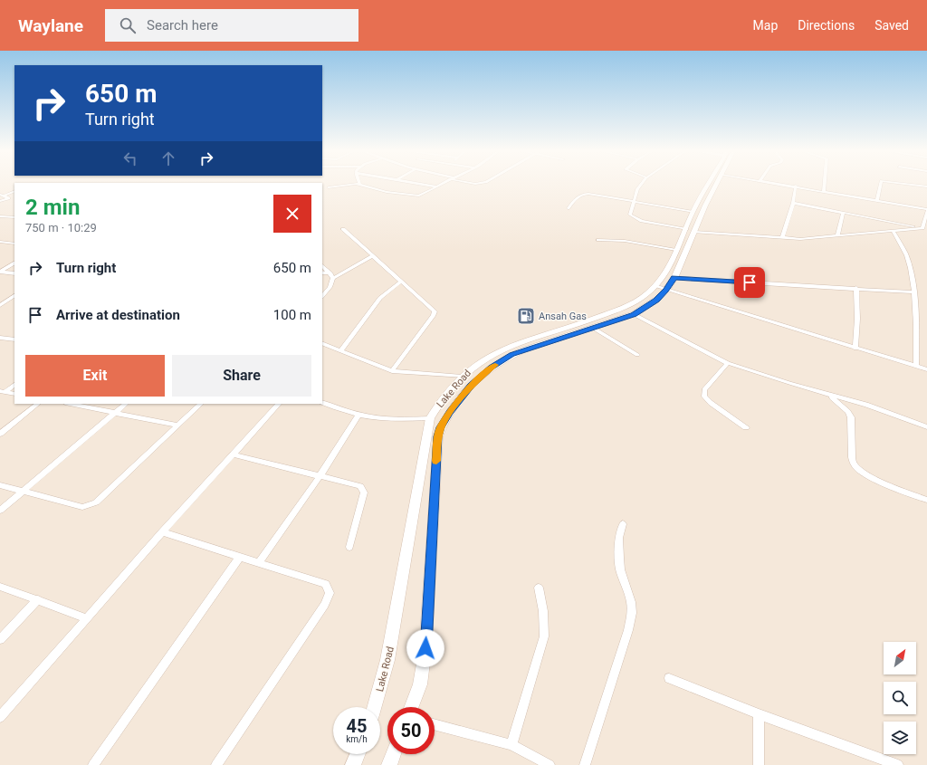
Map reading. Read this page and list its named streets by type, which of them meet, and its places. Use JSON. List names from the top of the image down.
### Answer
{
  "streets": {
    "main road": ["Lake Road"]
  },
  "places": {
    "fuel station": ["Ansah Gas"]
  },
  "north": "top right",
  "page": {
    "header": "Waylane",
    "search": "Search here",
    "nav": ["Map", "Directions", "Saved"],
    "turn": ["650 m", "Turn right"],
    "heading": ["2 min", "750 m · 10:29"],
    "list": [
      {
        "name": "Turn right",
        "value": "650 m"
      },
      {
        "name": "Arrive at destination",
        "value": "100 m"
      }
    ],
    "buttons": ["Exit", "Share"],
    "speed": "45 km/h",
    "limit": "50"
  }
}
